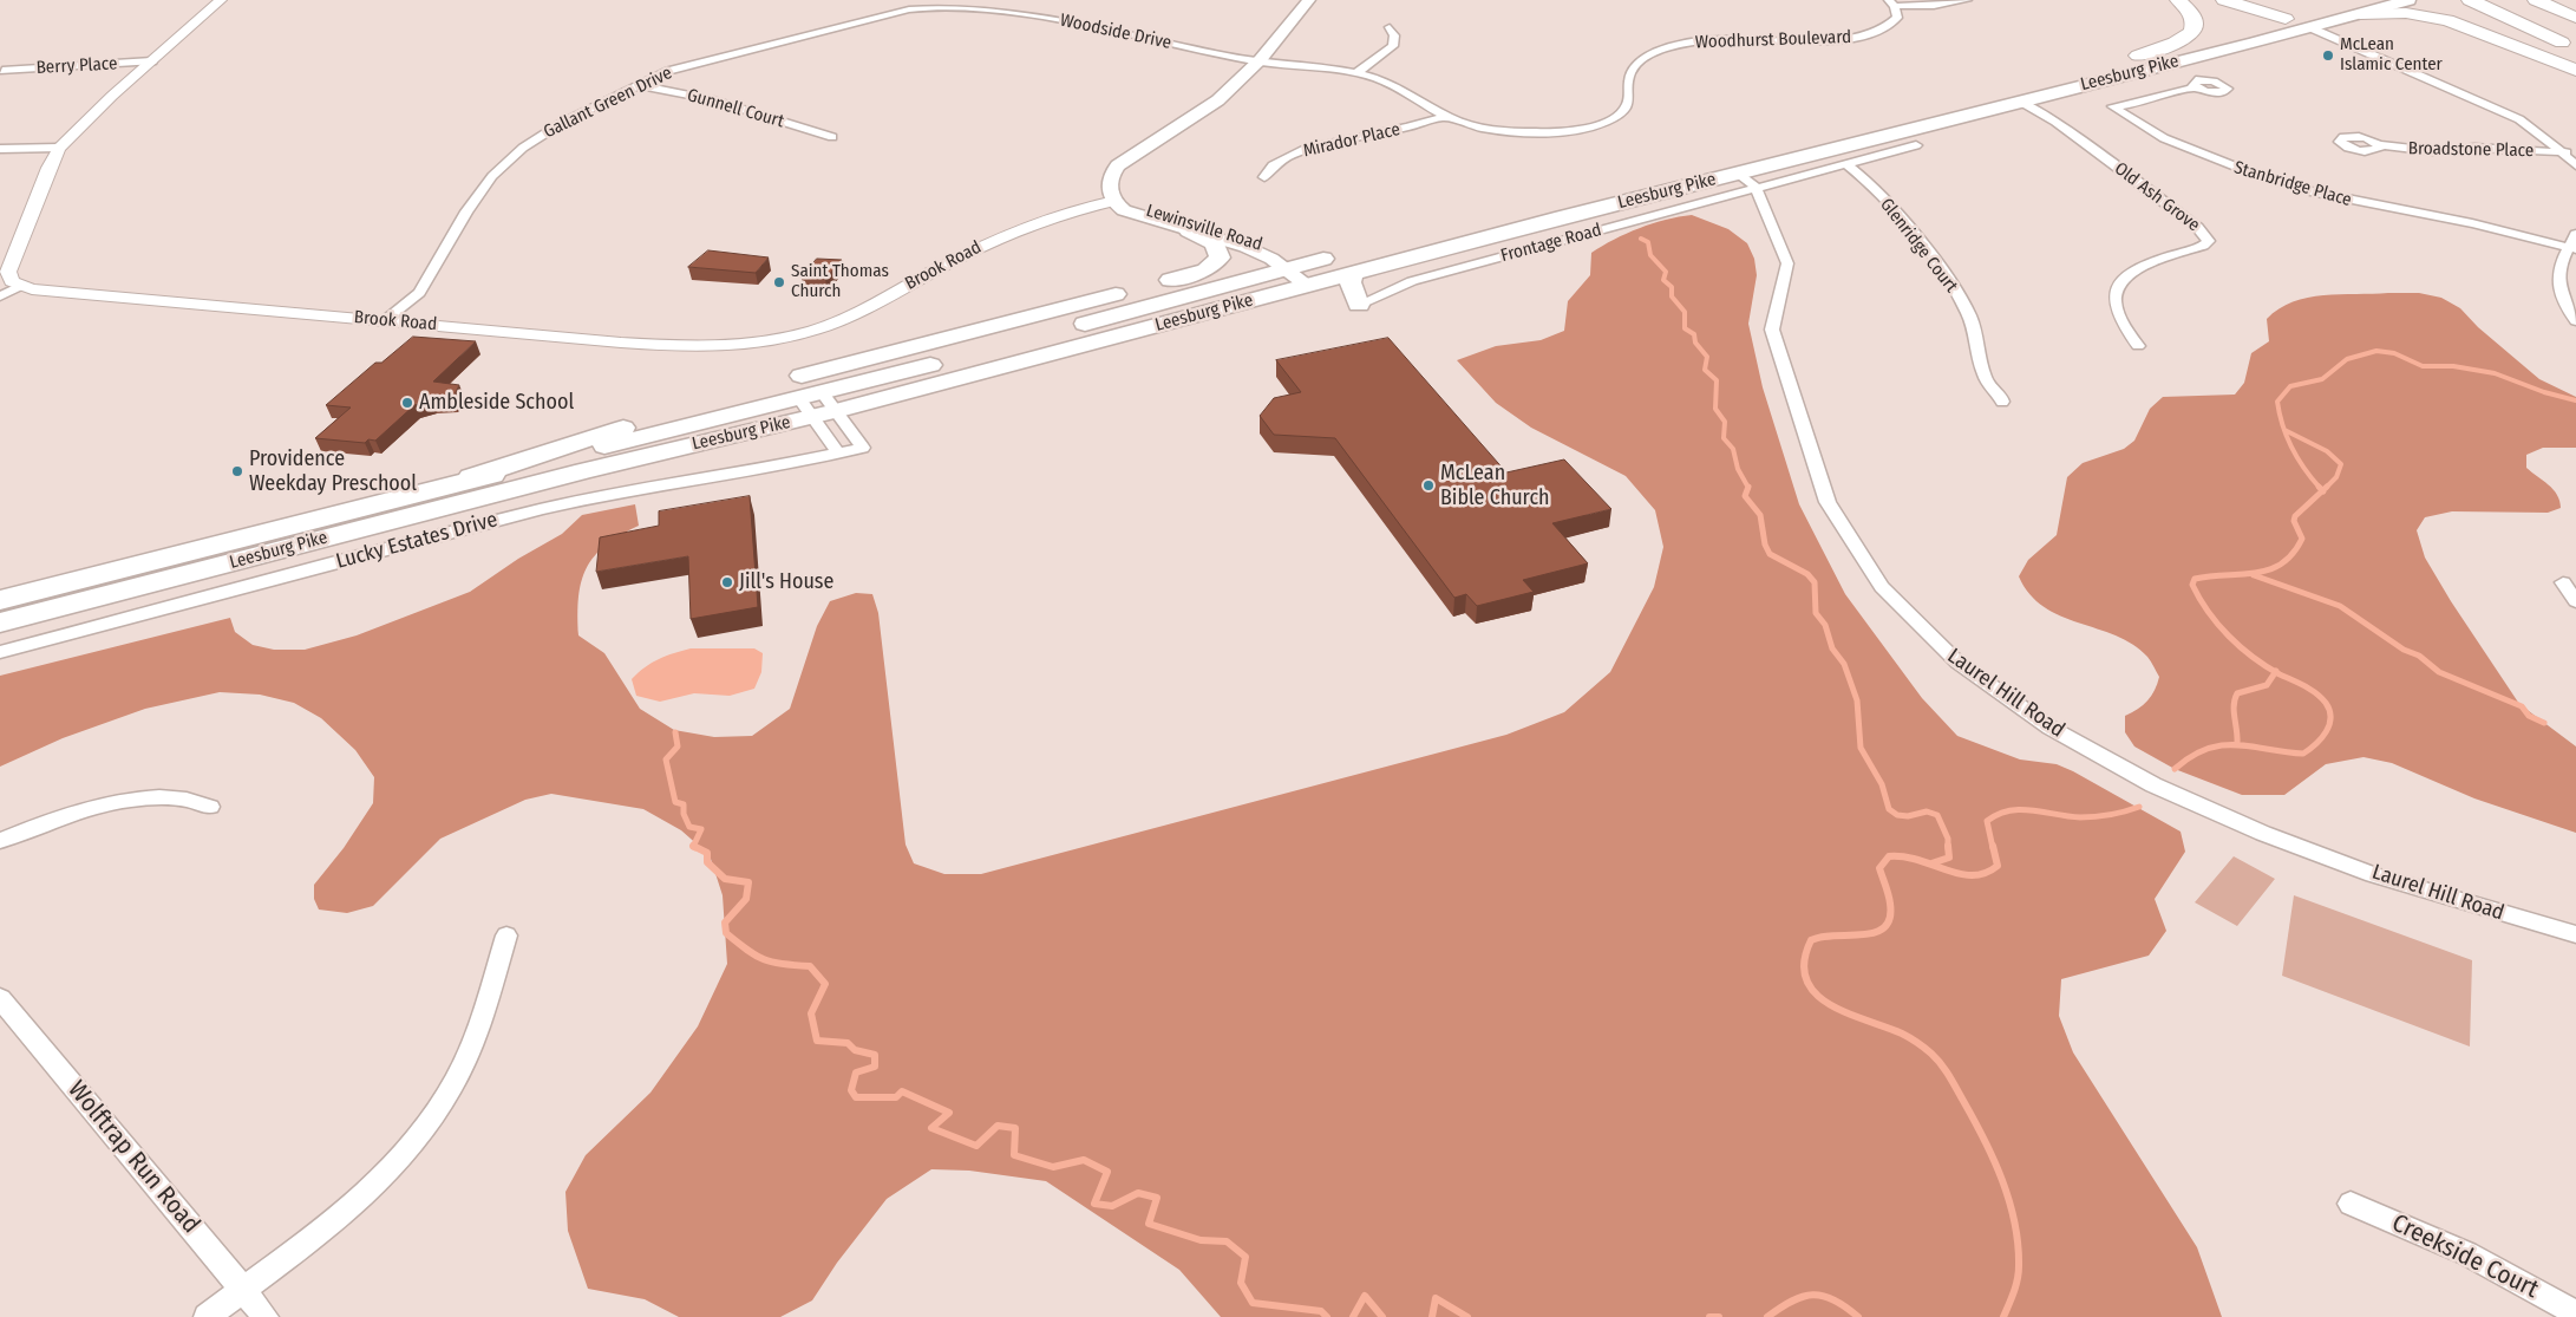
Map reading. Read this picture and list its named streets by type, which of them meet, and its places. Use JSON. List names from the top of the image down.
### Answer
{
  "streets": {
    "highway": ["Leesburg Pike"],
    "main road": ["Lewinsville Road"],
    "street": [
      "Woodside Drive",
      "Woodhurst Boulevard",
      "Berry Place",
      "Gallant Green Drive",
      "Gunnell Court",
      "Mirador Place",
      "Broadstone Place",
      "Stanbridge Place",
      "Old Ash Grove",
      "Frontage Road",
      "Glenridge Court",
      "Brook Road",
      "Lucky Estates Drive",
      "Laurel Hill Road",
      "Wolftrap Run Road",
      "Creekside Court"
    ]
  },
  "crossings": [
    ["Woodside Drive", "Woodhurst Boulevard"],
    ["Woodside Drive", "Gallant Green Drive"],
    ["Woodhurst Boulevard", "Mirador Place"],
    ["Leesburg Pike", "Old Ash Grove"],
    ["Leesburg Pike", "Lewinsville Road"],
    ["Leesburg Pike", "Lucky Estates Drive"],
    ["Gallant Green Drive", "Gunnell Court"],
    ["Gallant Green Drive", "Brook Road"],
    ["Lewinsville Road", "Brook Road"],
    ["Frontage Road", "Glenridge Court"],
    ["Frontage Road", "Laurel Hill Road"]
  ],
  "places": [
    "McLean Islamic Center",
    "Saint Thomas Church",
    "Ambleside School",
    "Providence Weekday Preschool",
    "McLean Bible Church",
    "Jill's House"
  ]
}
